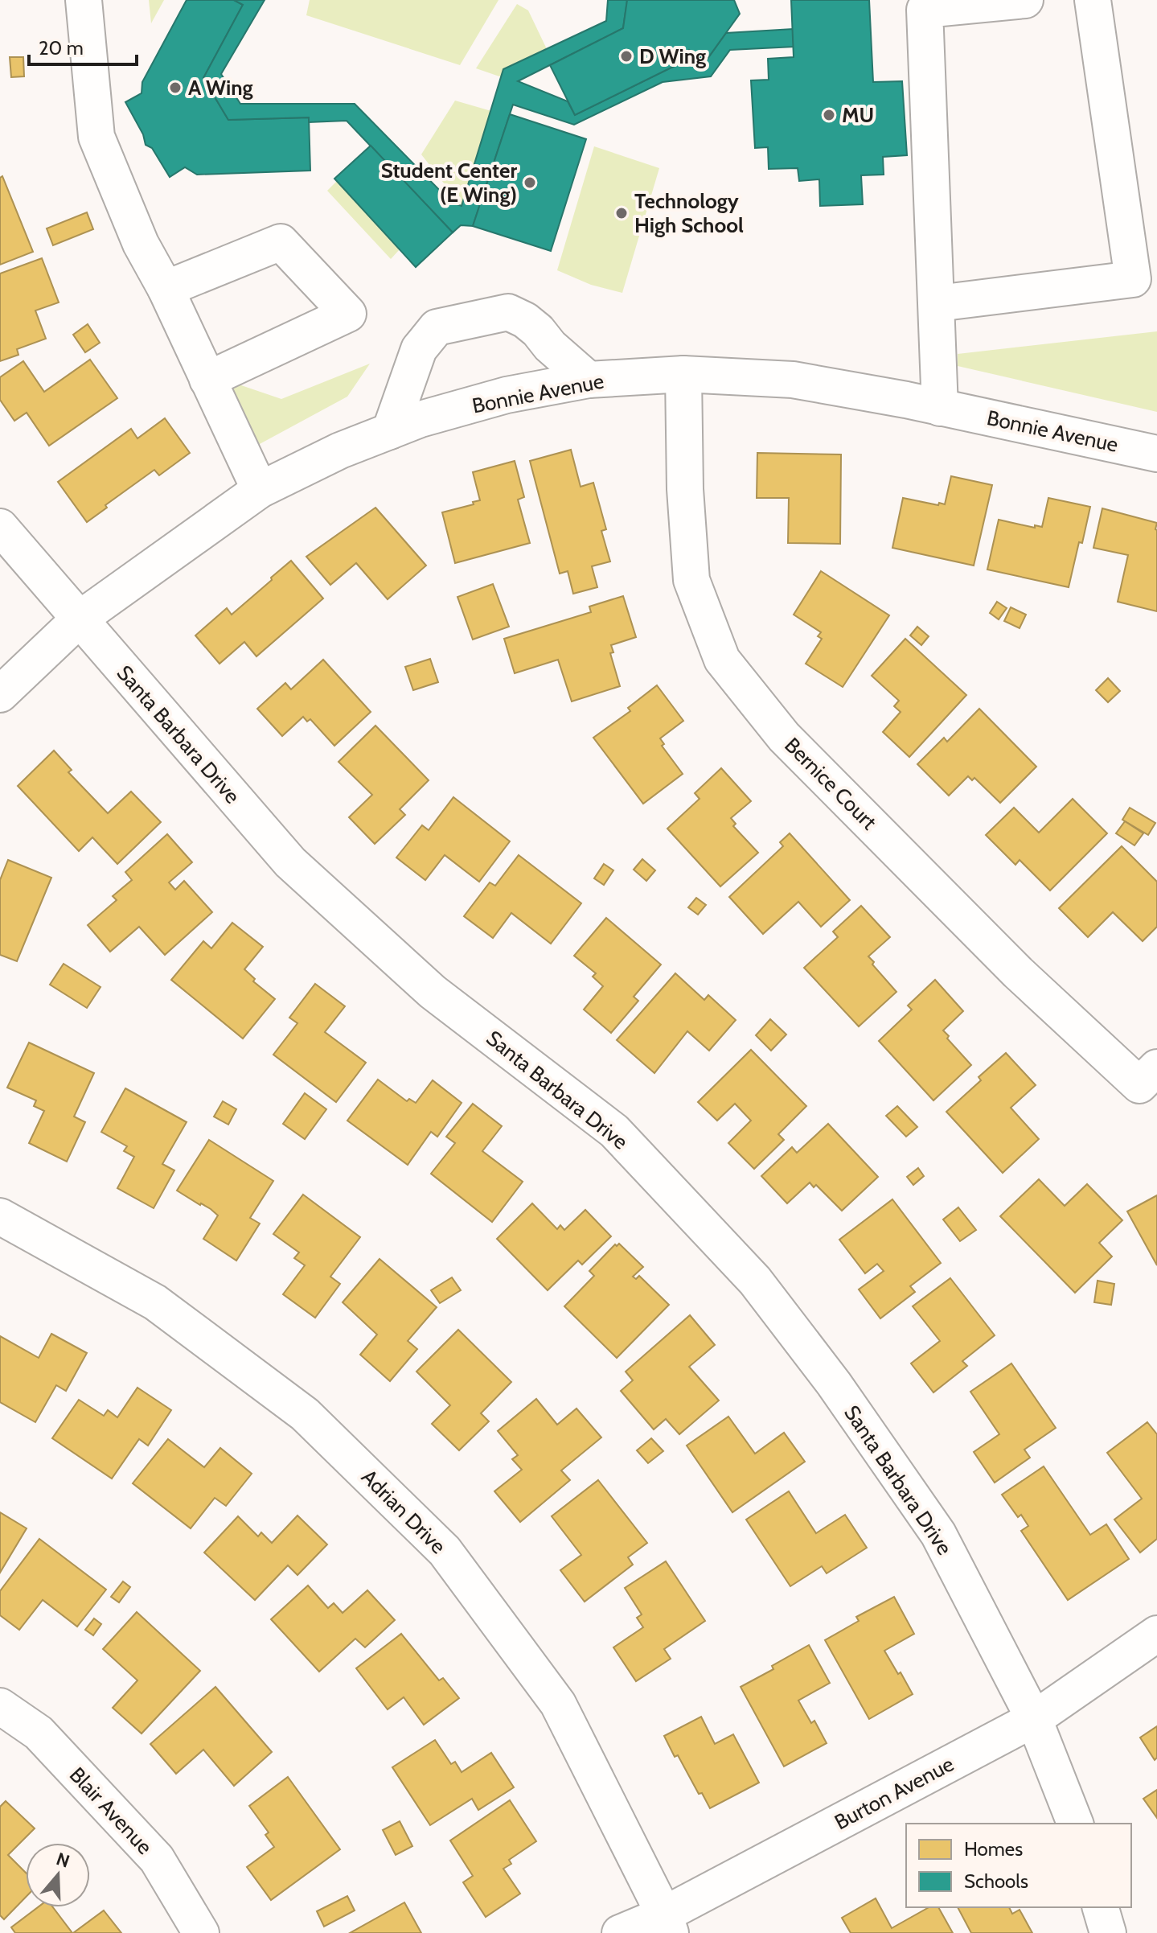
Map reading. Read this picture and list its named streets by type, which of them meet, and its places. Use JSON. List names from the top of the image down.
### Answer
{
  "streets": {
    "street": [
      "Bonnie Avenue",
      "Santa Barbara Drive",
      "Bernice Court",
      "Adrian Drive",
      "Burton Avenue",
      "Blair Avenue"
    ]
  },
  "crossings": [
    ["Bonnie Avenue", "Santa Barbara Drive"],
    ["Bonnie Avenue", "Bernice Court"],
    ["Santa Barbara Drive", "Burton Avenue"],
    ["Adrian Drive", "Burton Avenue"]
  ],
  "places": [
    "D Wing",
    "A Wing",
    "MU",
    "Student Center (E Wing)",
    "Technology High School"
  ],
  "legend": ["Homes", "Schools"],
  "scale_bar": "20 m",
  "north": "top"
}
